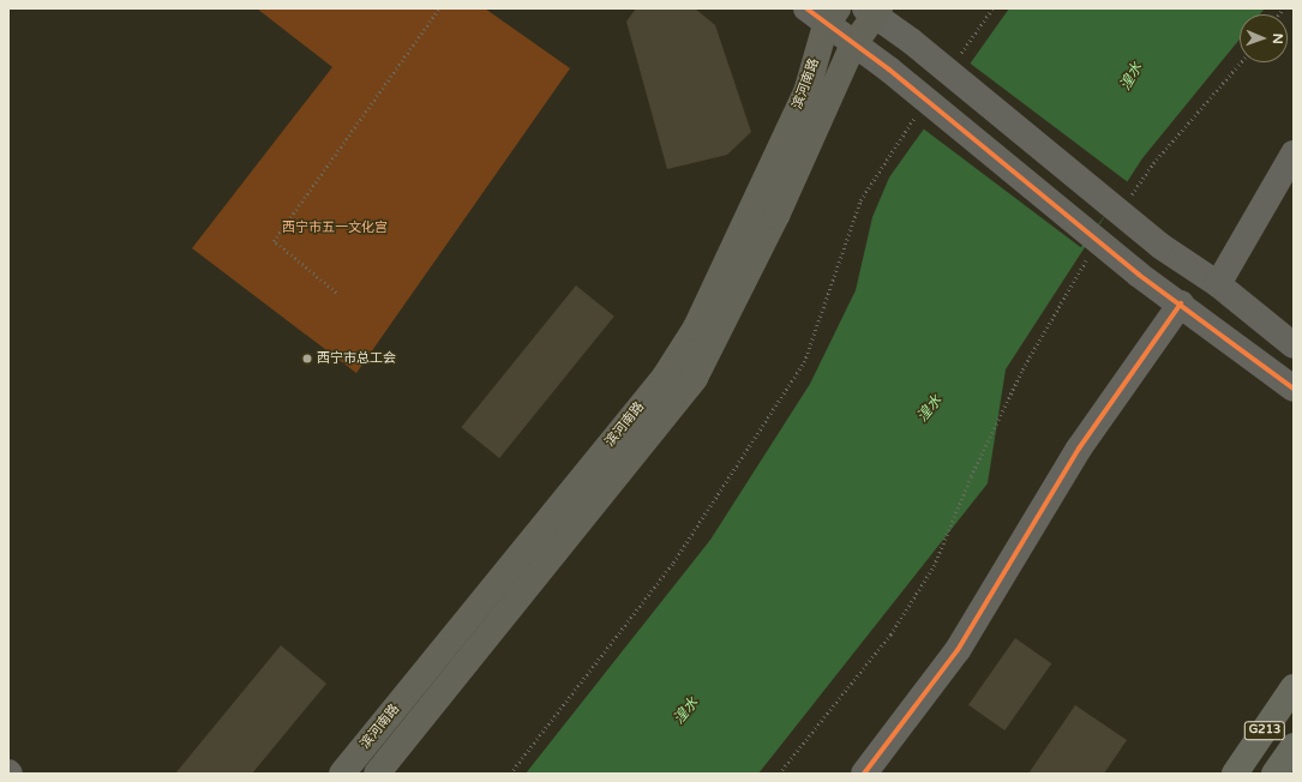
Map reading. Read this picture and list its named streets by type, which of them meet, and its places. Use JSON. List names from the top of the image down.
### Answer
{
  "streets": {
    "highway": ["G213"],
    "main road": ["滨河南路"]
  },
  "water": ["湟水"],
  "parks": ["西宁市五一文化宫"],
  "places": ["西宁市总工会"],
  "north": "right"
}
